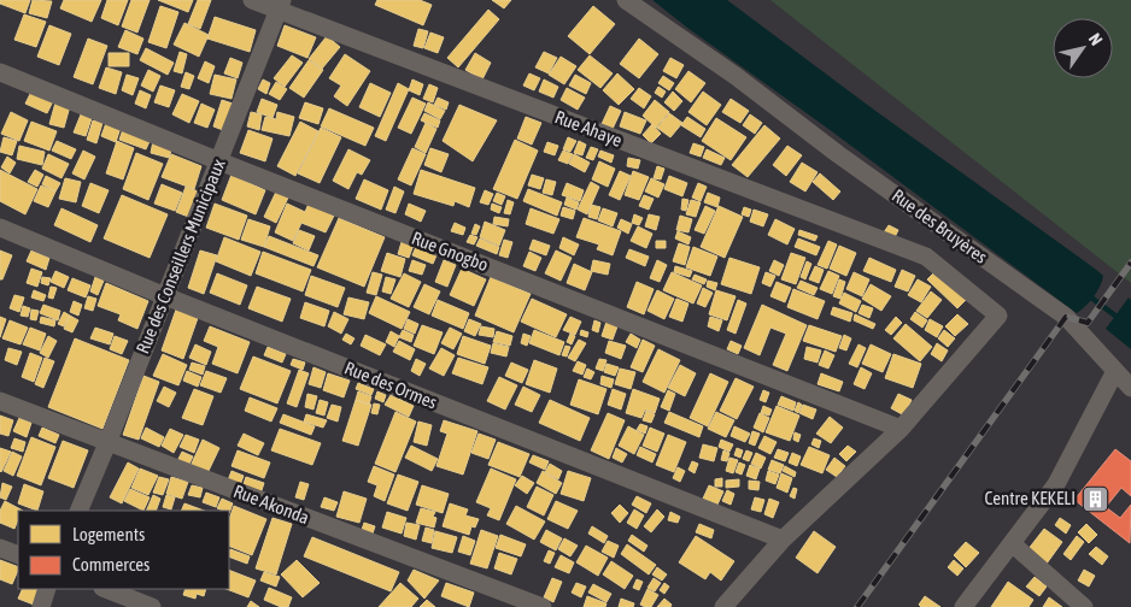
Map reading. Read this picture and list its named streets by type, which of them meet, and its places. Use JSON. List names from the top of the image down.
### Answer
{
  "streets": {
    "street": [
      "Rue Ahaye",
      "Rue des Bruyères",
      "Rue Gnogbo",
      "Rue des Conseillers Municipaux",
      "Rue des Ormes",
      "Rue Akonda"
    ]
  },
  "crossings": [
    ["Rue Ahaye", "Rue Gnogbo"],
    ["Rue Ahaye", "Rue des Conseillers Municipaux"],
    ["Rue Gnogbo", "Rue des Conseillers Municipaux"],
    ["Rue des Conseillers Municipaux", "Rue des Ormes"],
    ["Rue des Conseillers Municipaux", "Rue Akonda"]
  ],
  "places": {
    "building": ["Centre KEKELI"]
  },
  "legend": ["Logements", "Commerces"],
  "north": "top right"
}
